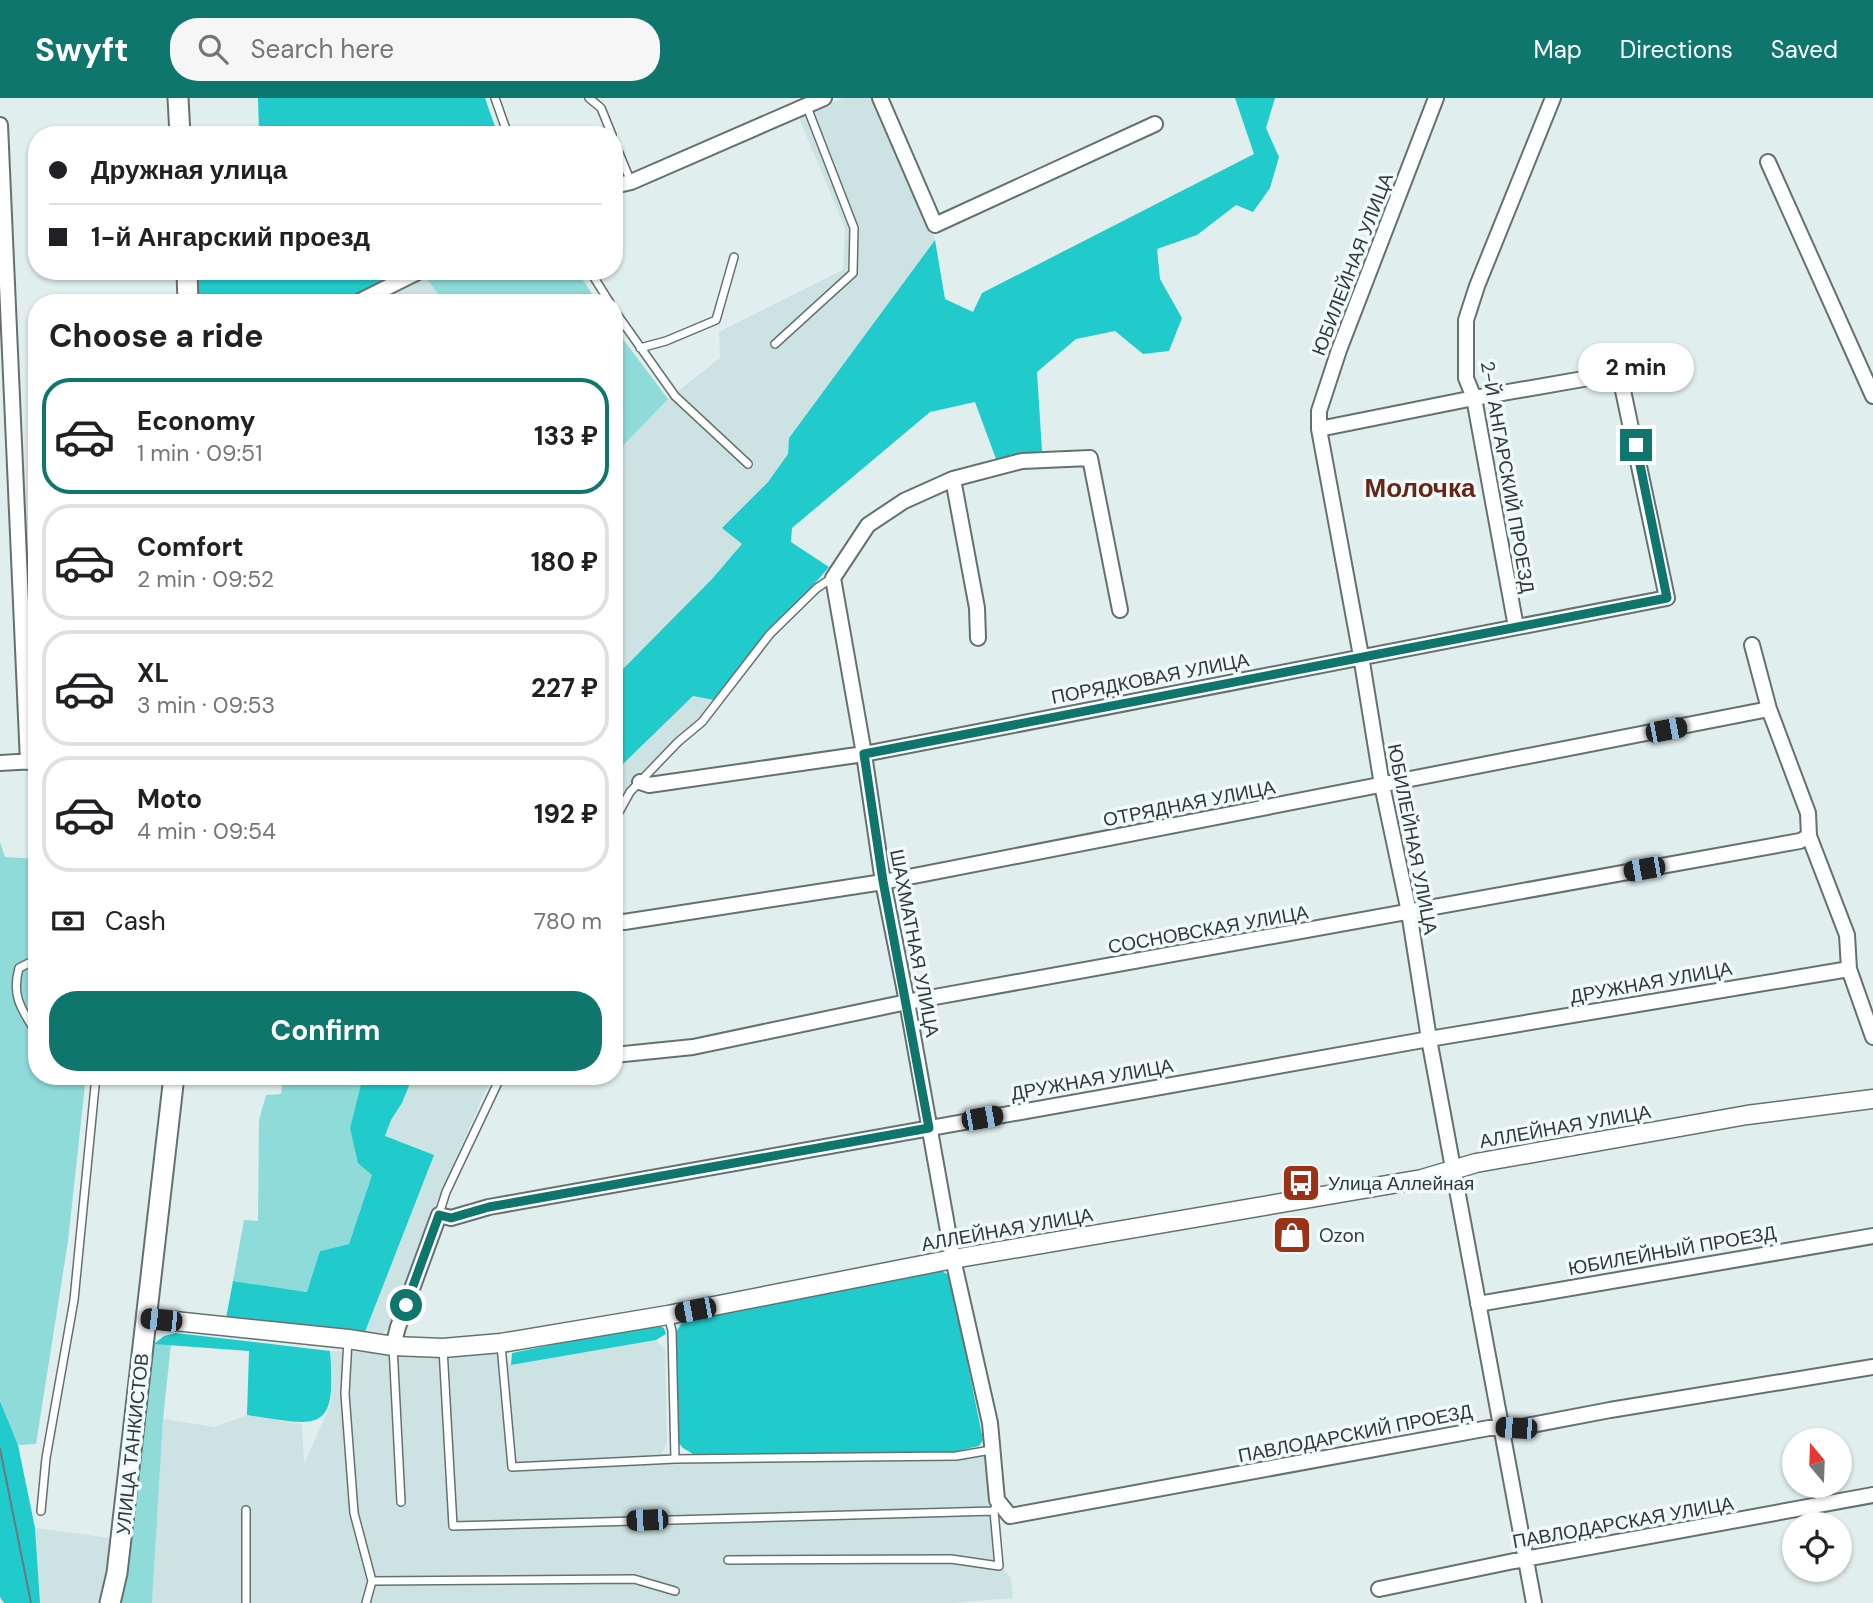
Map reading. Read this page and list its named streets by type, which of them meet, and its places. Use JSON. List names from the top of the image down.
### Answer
{
  "streets": {
    "main road": ["УЛИЦА ТАНКИСТОВ"],
    "street": [
      "ЮБИЛЕЙНАЯ УЛИЦА",
      "2-Й АНГАРСКИЙ ПРОЕЗД",
      "ПОРЯДКОВАЯ УЛИЦА",
      "ОТРЯДНАЯ УЛИЦА",
      "СОСНОВСКАЯ УЛИЦА",
      "ШАХМАТНАЯ УЛИЦА",
      "ДРУЖНАЯ УЛИЦА",
      "АЛЛЕЙНАЯ УЛИЦА",
      "ЮБИЛЕЙНЫЙ ПРОЕЗД",
      "ПАВЛОДАРСКИЙ ПРОЕЗД",
      "ПАВЛОДАРСКАЯ УЛИЦА"
    ]
  },
  "crossings": [
    ["ЮБИЛЕЙНАЯ УЛИЦА", "ПОРЯДКОВАЯ УЛИЦА"],
    ["ЮБИЛЕЙНАЯ УЛИЦА", "ОТРЯДНАЯ УЛИЦА"],
    ["ЮБИЛЕЙНАЯ УЛИЦА", "СОСНОВСКАЯ УЛИЦА"],
    ["ЮБИЛЕЙНАЯ УЛИЦА", "ДРУЖНАЯ УЛИЦА"],
    ["ЮБИЛЕЙНАЯ УЛИЦА", "АЛЛЕЙНАЯ УЛИЦА"],
    ["ЮБИЛЕЙНАЯ УЛИЦА", "ЮБИЛЕЙНЫЙ ПРОЕЗД"],
    ["ЮБИЛЕЙНАЯ УЛИЦА", "ПАВЛОДАРСКИЙ ПРОЕЗД"],
    ["ЮБИЛЕЙНАЯ УЛИЦА", "ПАВЛОДАРСКАЯ УЛИЦА"],
    ["2-Й АНГАРСКИЙ ПРОЕЗД", "ПОРЯДКОВАЯ УЛИЦА"],
    ["ПОРЯДКОВАЯ УЛИЦА", "ШАХМАТНАЯ УЛИЦА"],
    ["ОТРЯДНАЯ УЛИЦА", "ШАХМАТНАЯ УЛИЦА"],
    ["СОСНОВСКАЯ УЛИЦА", "ШАХМАТНАЯ УЛИЦА"],
    ["ШАХМАТНАЯ УЛИЦА", "ДРУЖНАЯ УЛИЦА"],
    ["ШАХМАТНАЯ УЛИЦА", "АЛЛЕЙНАЯ УЛИЦА"],
    ["ШАХМАТНАЯ УЛИЦА", "ПАВЛОДАРСКИЙ ПРОЕЗД"],
    ["АЛЛЕЙНАЯ УЛИЦА", "УЛИЦА ТАНКИСТОВ"]
  ],
  "districts": ["Молочка"],
  "places": {
    "bus stop": ["Улица Аллейная"],
    "shop": ["Ozon"]
  },
  "north": "top",
  "page": {
    "header": "Swyft",
    "search": "Search here",
    "nav": ["Map", "Directions", "Saved"],
    "banner": ["Дружная улица", "1-й Ангарский проезд"],
    "heading": "Choose a ride",
    "bubble": "2 min",
    "list": [
      {
        "name": "Economy",
        "note": "1 min · 09:51",
        "value": "133 ₽"
      },
      {
        "name": "Comfort",
        "note": "2 min · 09:52",
        "value": "180 ₽"
      },
      {
        "name": "XL",
        "note": "3 min · 09:53",
        "value": "227 ₽"
      },
      {
        "name": "Moto",
        "note": "4 min · 09:54",
        "value": "192 ₽"
      }
    ],
    "pay": ["Cash", "780 m"],
    "buttons": "Confirm"
  }
}
